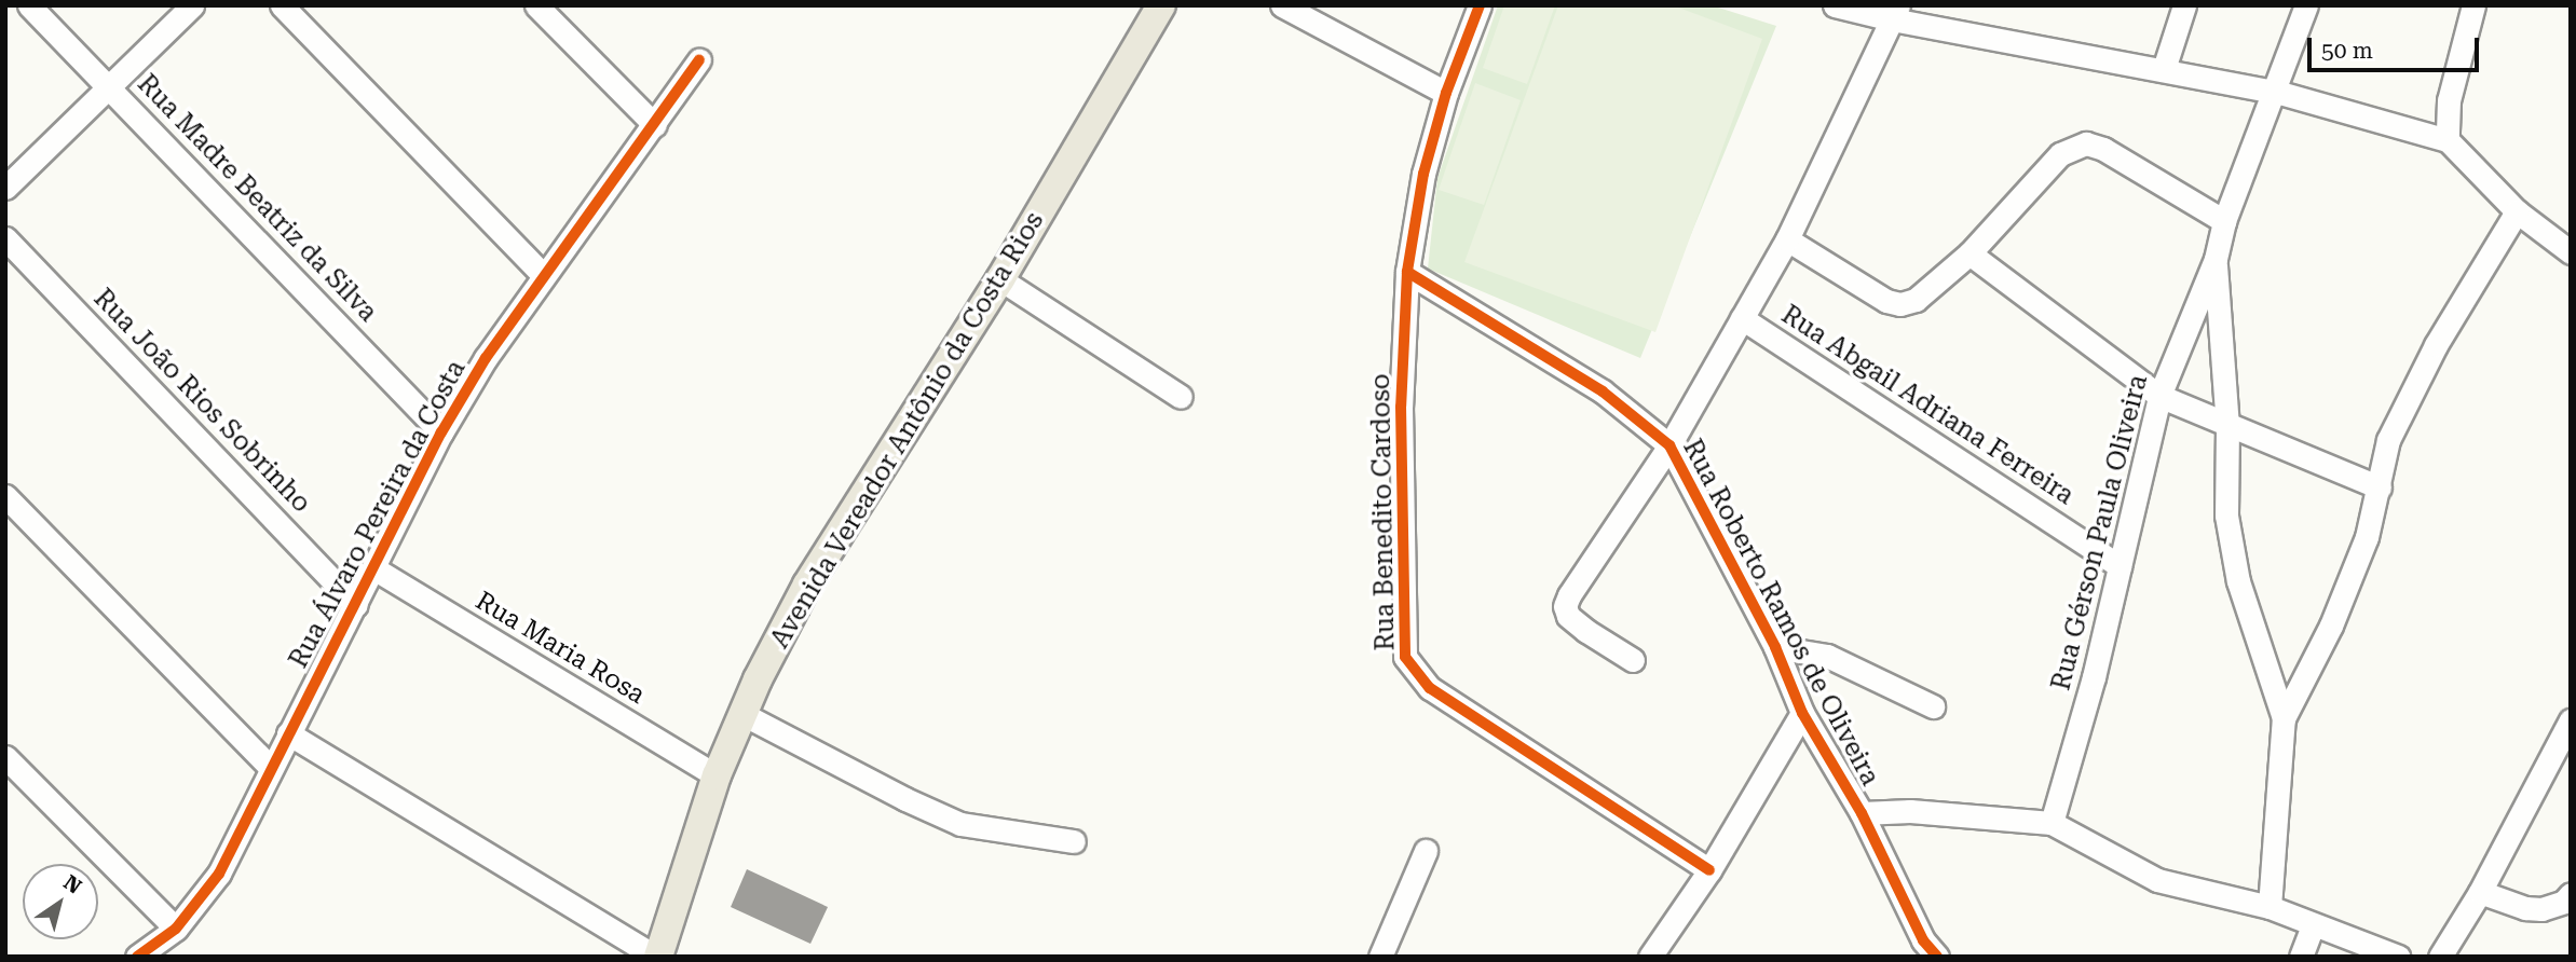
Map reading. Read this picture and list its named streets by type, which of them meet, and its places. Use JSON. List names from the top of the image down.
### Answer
{
  "streets": {
    "main road": ["Avenida Vereador Antônio da Costa Rios"],
    "street": [
      "Rua Madre Beatriz da Silva",
      "Rua João Rios Sobrinho",
      "Rua Abgail Adriana Ferreira",
      "Rua Benedito Cardoso",
      "Rua Álvaro Pereira da Costa",
      "Rua Gérson Paula Oliveira",
      "Rua Roberto Ramos de Oliveira",
      "Rua Maria Rosa"
    ]
  },
  "crossings": [
    ["Rua Madre Beatriz da Silva", "Rua Álvaro Pereira da Costa"],
    ["Rua João Rios Sobrinho", "Rua Álvaro Pereira da Costa"],
    ["Rua Abgail Adriana Ferreira", "Rua Gérson Paula Oliveira"],
    ["Avenida Vereador Antônio da Costa Rios", "Rua Maria Rosa"],
    ["Rua Benedito Cardoso", "Rua Roberto Ramos de Oliveira"],
    ["Rua Álvaro Pereira da Costa", "Rua Maria Rosa"]
  ],
  "scale_bar": "50 m",
  "north": "top right"
}
